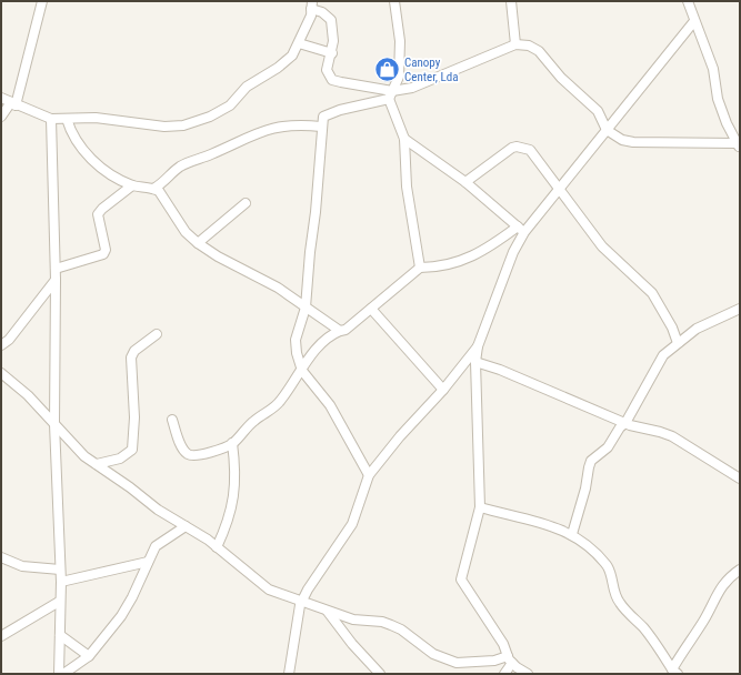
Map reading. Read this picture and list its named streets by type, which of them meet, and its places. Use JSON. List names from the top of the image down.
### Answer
{
  "places": {
    "shop": ["Canopy Center, Lda"]
  }
}
